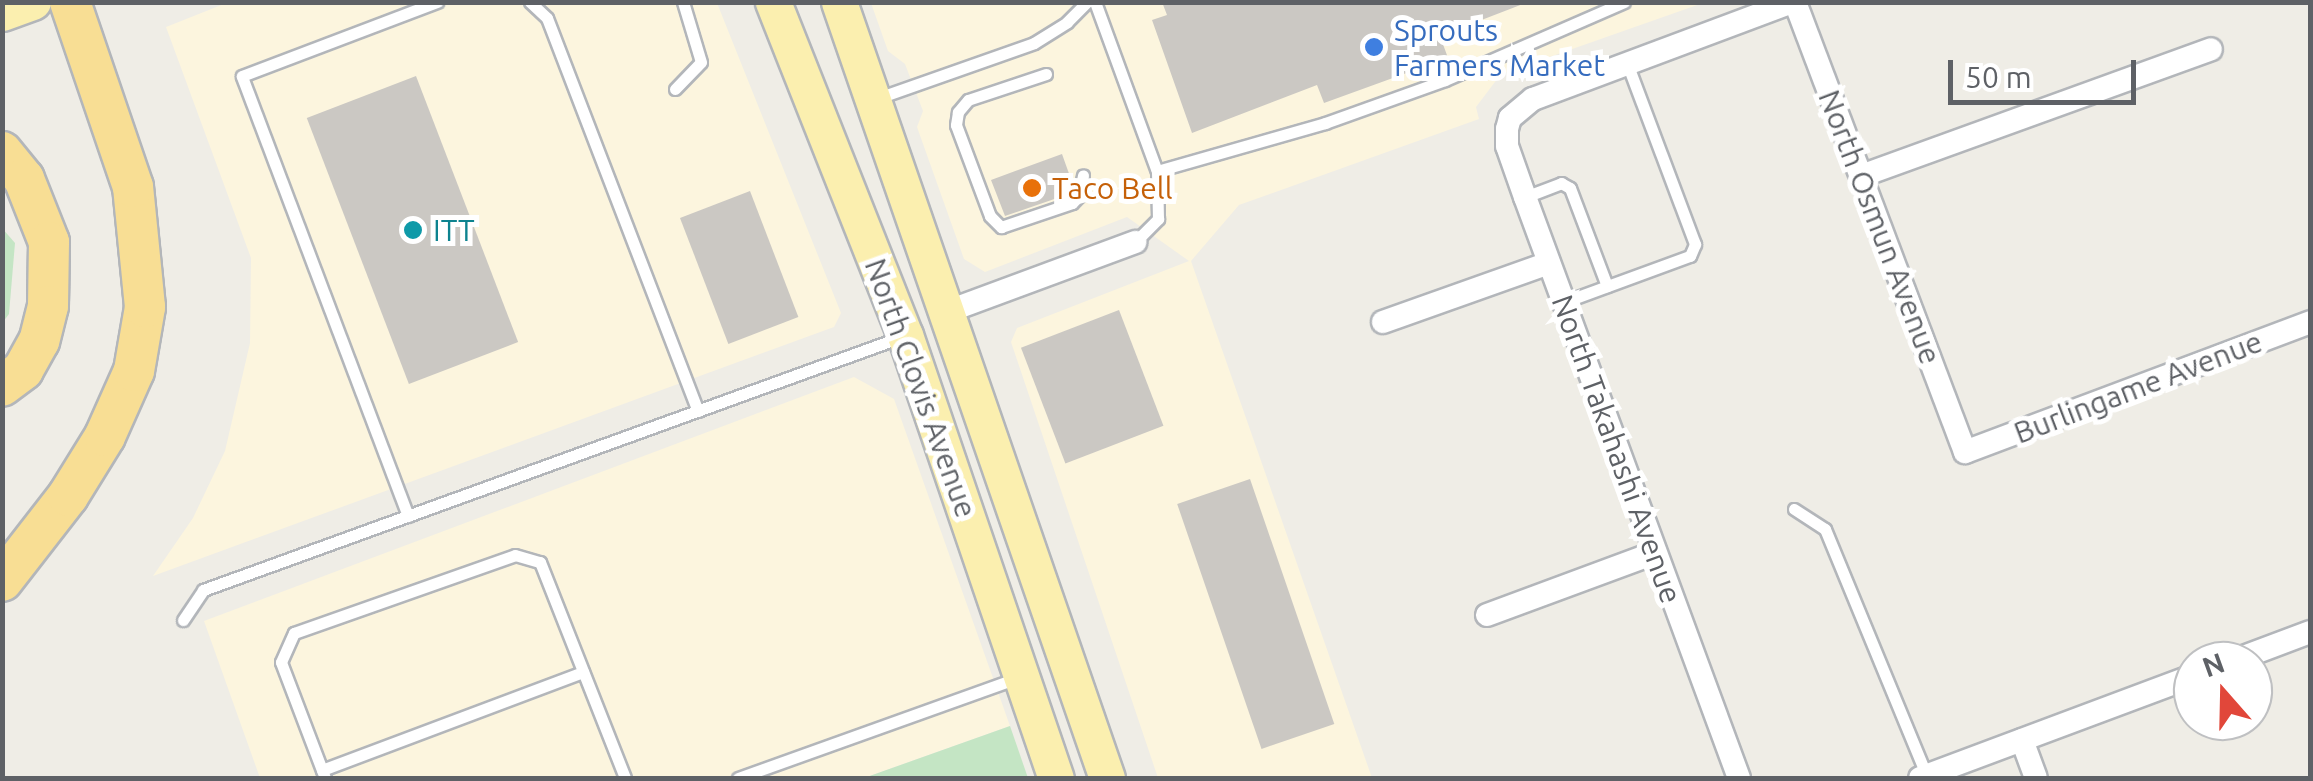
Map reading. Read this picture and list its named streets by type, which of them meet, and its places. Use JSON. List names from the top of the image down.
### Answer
{
  "streets": {
    "main road": ["North Clovis Avenue"],
    "street": ["North Osmun Avenue", "Burlingame Avenue", "North Takahashi Avenue"]
  },
  "crossings": [
    ["North Osmun Avenue", "Burlingame Avenue"]
  ],
  "places": ["Sprouts Farmers Market", "Taco Bell", "ITT"],
  "scale_bar": "50 m",
  "north": "top"
}
